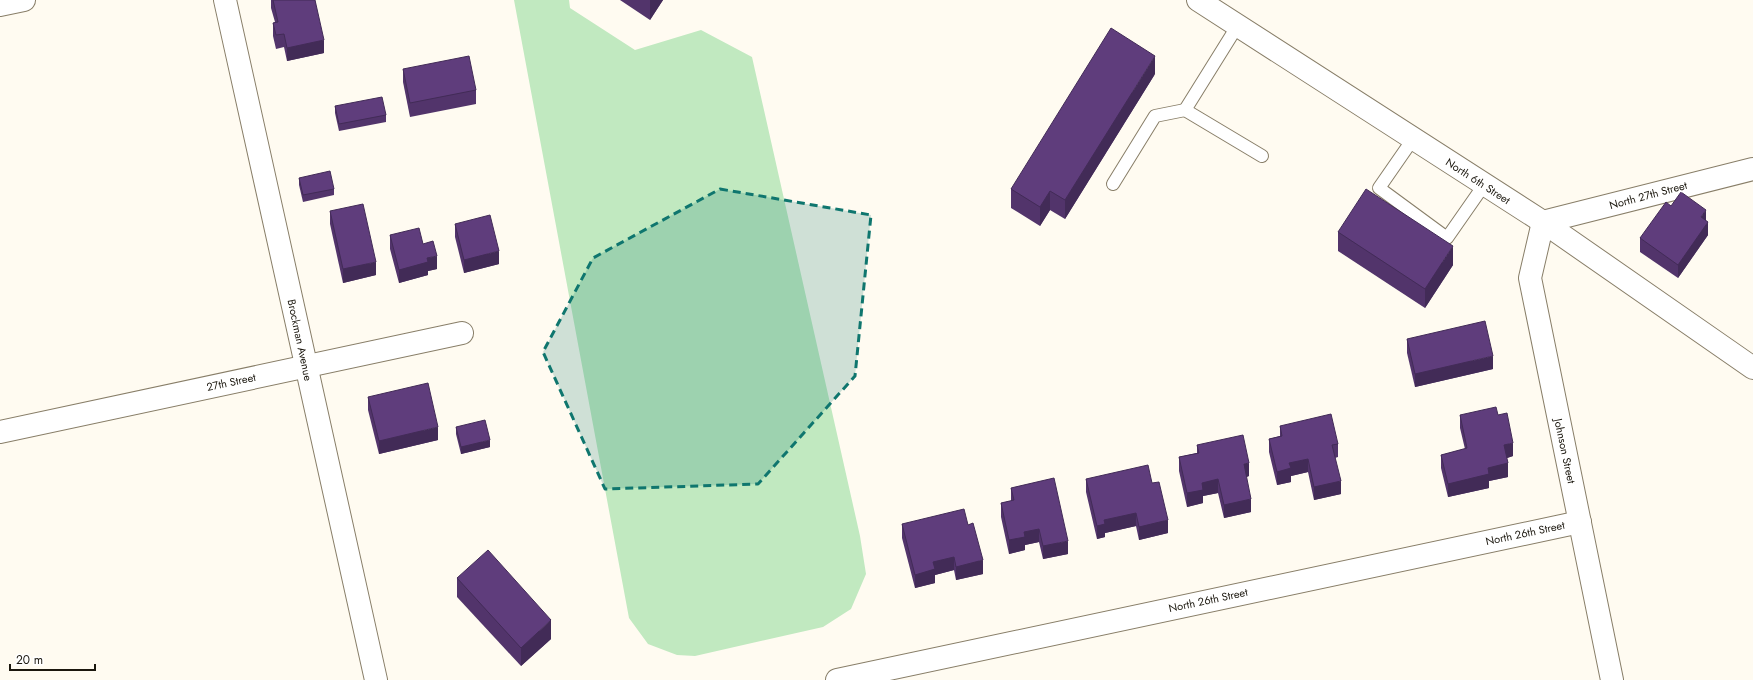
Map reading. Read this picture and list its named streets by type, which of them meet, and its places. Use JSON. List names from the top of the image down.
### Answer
{
  "streets": {
    "street": [
      "North 6th Street",
      "North 27th Street",
      "Brockman Avenue",
      "27th Street",
      "Johnson Street",
      "North 26th Street"
    ]
  },
  "crossings": [
    ["North 6th Street", "North 27th Street"],
    ["North 6th Street", "Johnson Street"],
    ["North 27th Street", "Johnson Street"],
    ["Brockman Avenue", "27th Street"],
    ["Johnson Street", "North 26th Street"]
  ],
  "scale_bar": "20 m"
}
